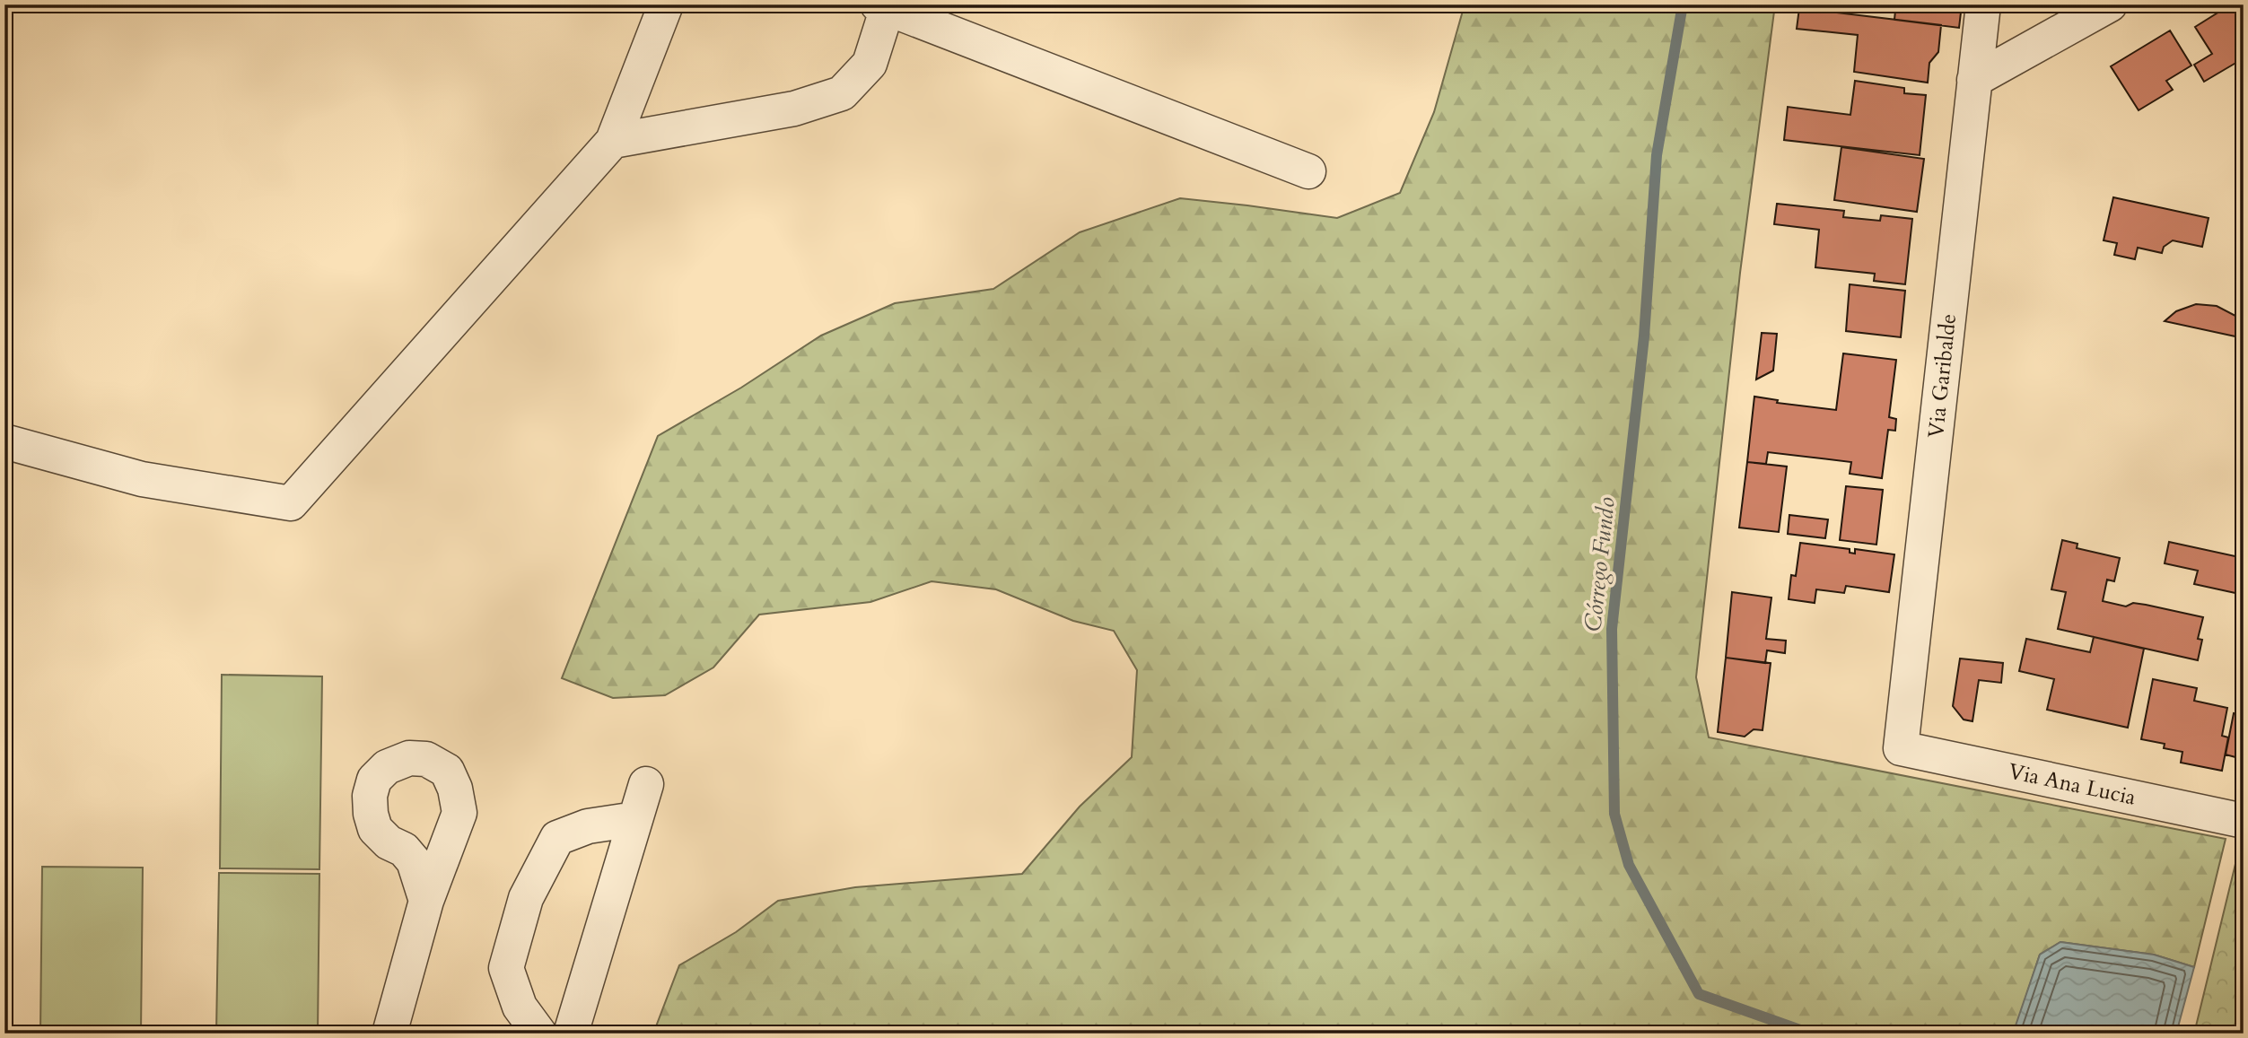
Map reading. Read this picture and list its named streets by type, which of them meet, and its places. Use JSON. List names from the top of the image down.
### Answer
{
  "streets": {
    "street": ["Via Garibalde", "Via Ana Lucia"]
  },
  "crossings": [
    ["Via Garibalde", "Via Ana Lucia"]
  ],
  "water": ["Córrego Fundo"]
}
